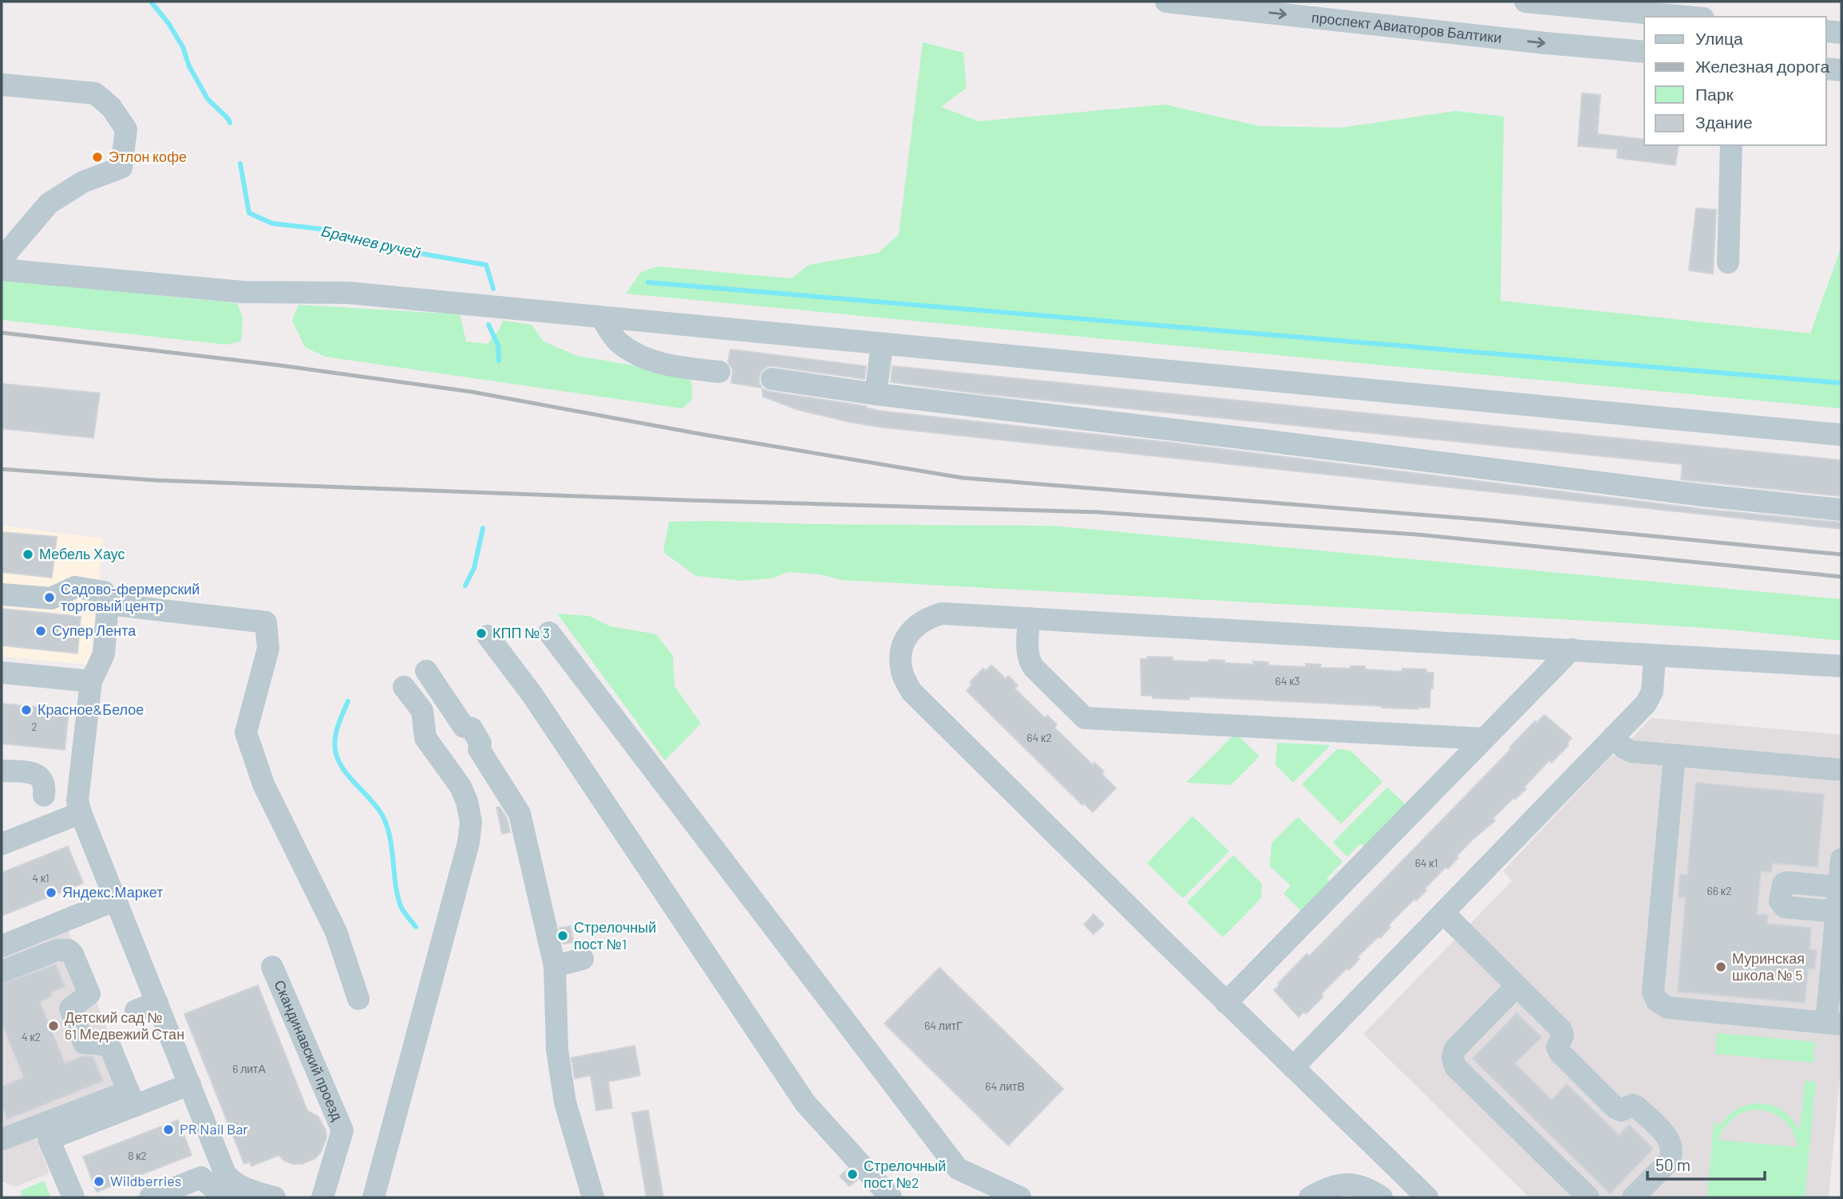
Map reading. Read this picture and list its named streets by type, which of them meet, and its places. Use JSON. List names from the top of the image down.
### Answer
{
  "streets": {
    "street": ["проспект Авиаторов Балтики", "Скандинавский проезд"]
  },
  "one_way": ["проспект Авиаторов Балтики"],
  "water": ["Брачнев ручей"],
  "places": [
    "Этлон кофе",
    "Мебель Хаус",
    "Садово-фермерский торговый центр",
    "Супер Лента",
    "КПП № 3",
    "Красное&Белое",
    "Яндекс.Маркет",
    "Стрелочный пост №1",
    "Муринская школа № 5",
    "Детский сад № 61 Медвежий Стан",
    "PR Nail Bar",
    "Стрелочный пост №2",
    "Wildberries"
  ],
  "house_numbers": [
    "64 к3",
    "2",
    "64 к2",
    "64 к1",
    "4 к1",
    "66 к2",
    "64 литГ",
    "4 к2",
    "6 литА",
    "64 литВ",
    "8 к2"
  ],
  "legend": [
    "Улица",
    "Железная дорога",
    "Парк",
    "Здание"
  ],
  "scale_bar": "50 m"
}
